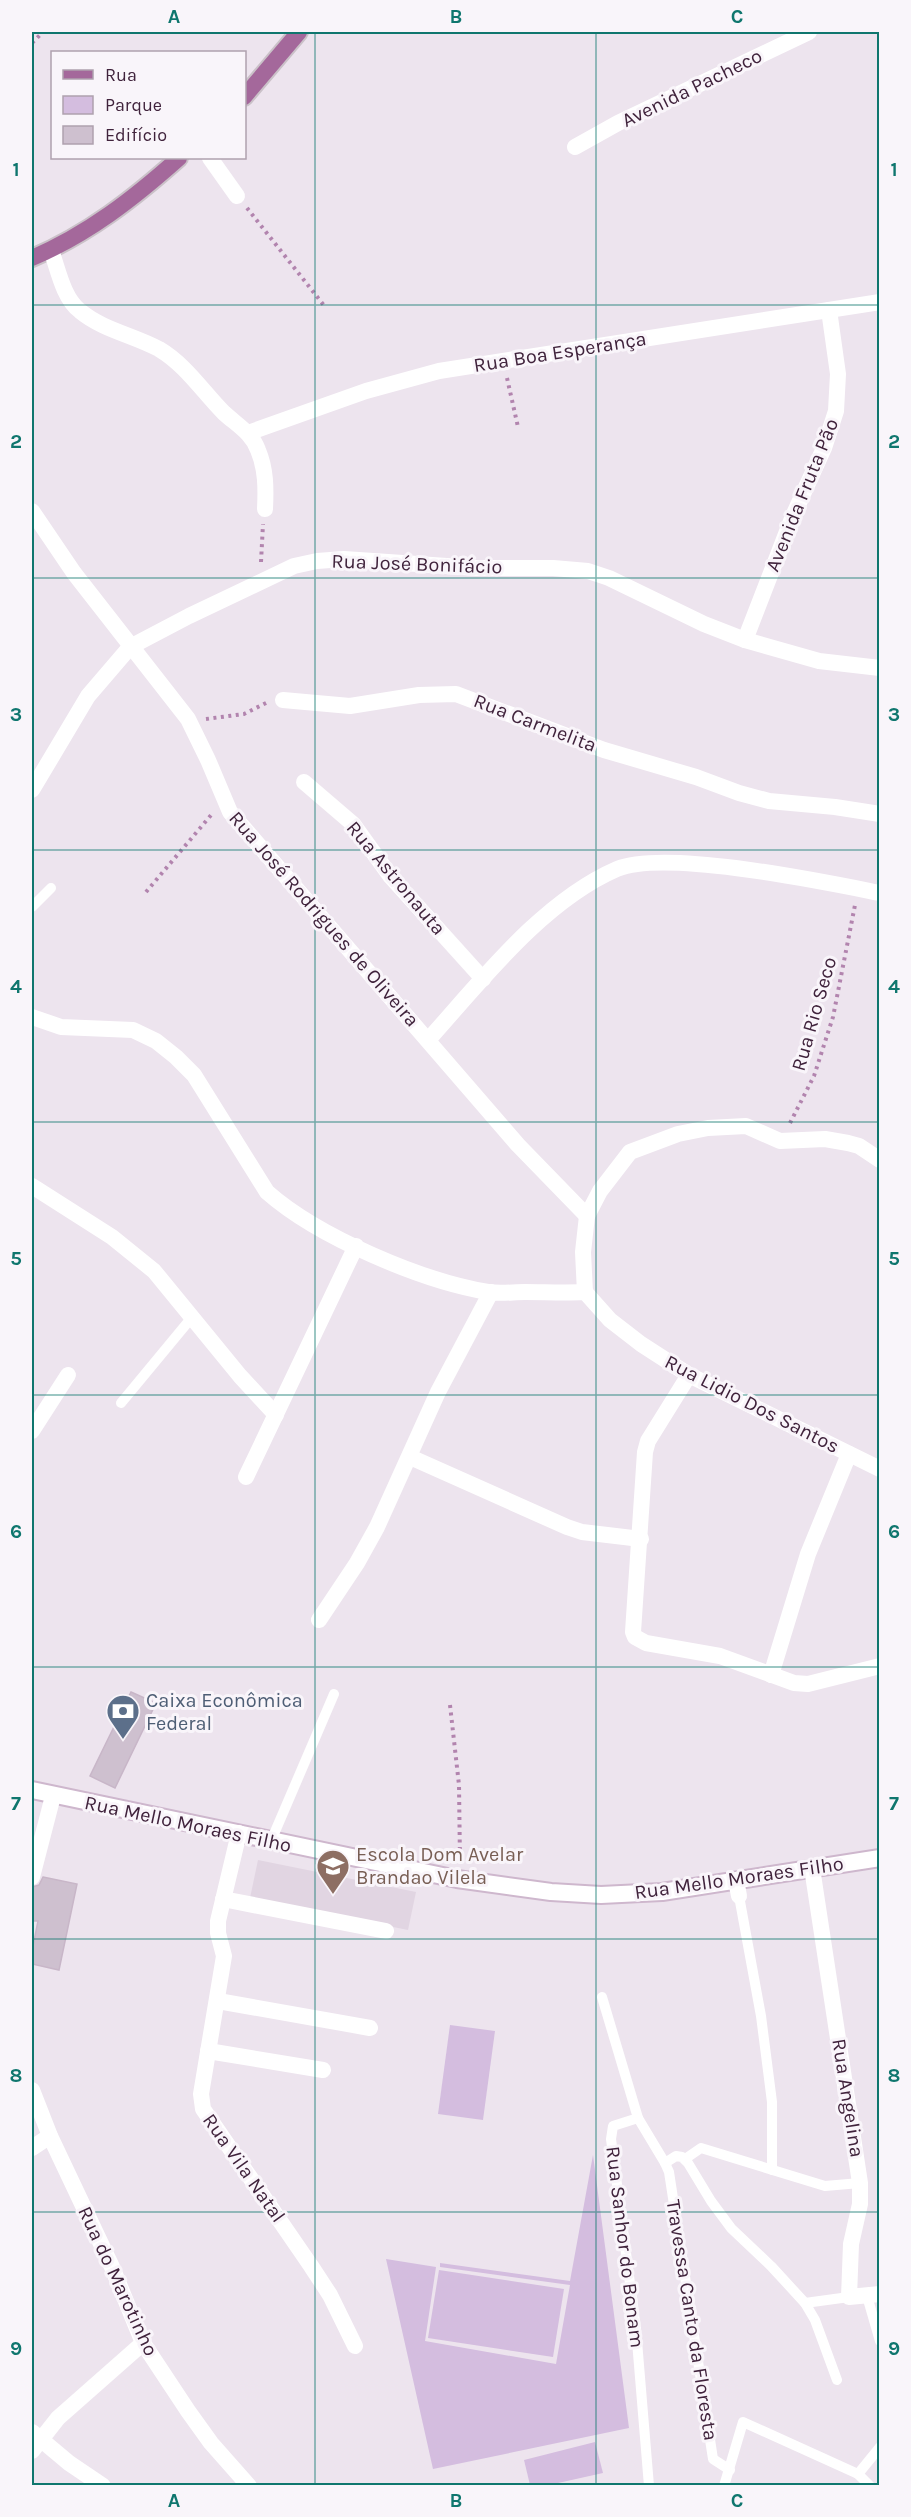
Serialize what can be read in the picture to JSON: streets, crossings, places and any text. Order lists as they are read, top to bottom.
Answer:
{
  "streets": {
    "street": [
      "Avenida Pacheco",
      "Rua Boa Esperança",
      "Avenida Fruta Pão",
      "Rua José Bonifácio",
      "Rua Carmelita",
      "Rua Astronauta",
      "Rua José Rodrigues de Oliveira",
      "Rua Lidio Dos Santos",
      "Rua Mello Moraes Filho",
      "Rua Angelina",
      "Rua Vila Natal",
      "Rua do Marotinho"
    ],
    "lane": ["Rua Sanhor do Bonam", "Travessa Canto da Floresta"],
    "path": ["Rua Rio Seco"]
  },
  "crossings": [
    ["Rua Boa Esperança", "Avenida Fruta Pão"],
    ["Avenida Fruta Pão", "Rua José Bonifácio"],
    ["Rua José Bonifácio", "Rua José Rodrigues de Oliveira"],
    ["Rua Mello Moraes Filho", "Rua Angelina"],
    ["Rua Mello Moraes Filho", "Rua Vila Natal"],
    ["Rua Sanhor do Bonam", "Travessa Canto da Floresta"]
  ],
  "places": {
    "bank": ["Caixa Econômica Federal"],
    "school or university": ["Escola Dom Avelar Brandao Vilela"]
  },
  "legend": ["Rua", "Parque", "Edifício"],
  "grid": {
    "columns": ["A", "B", "C"],
    "rows": [
      "1",
      "2",
      "3",
      "4",
      "5",
      "6",
      "7",
      "8",
      "9"
    ]
  }
}
